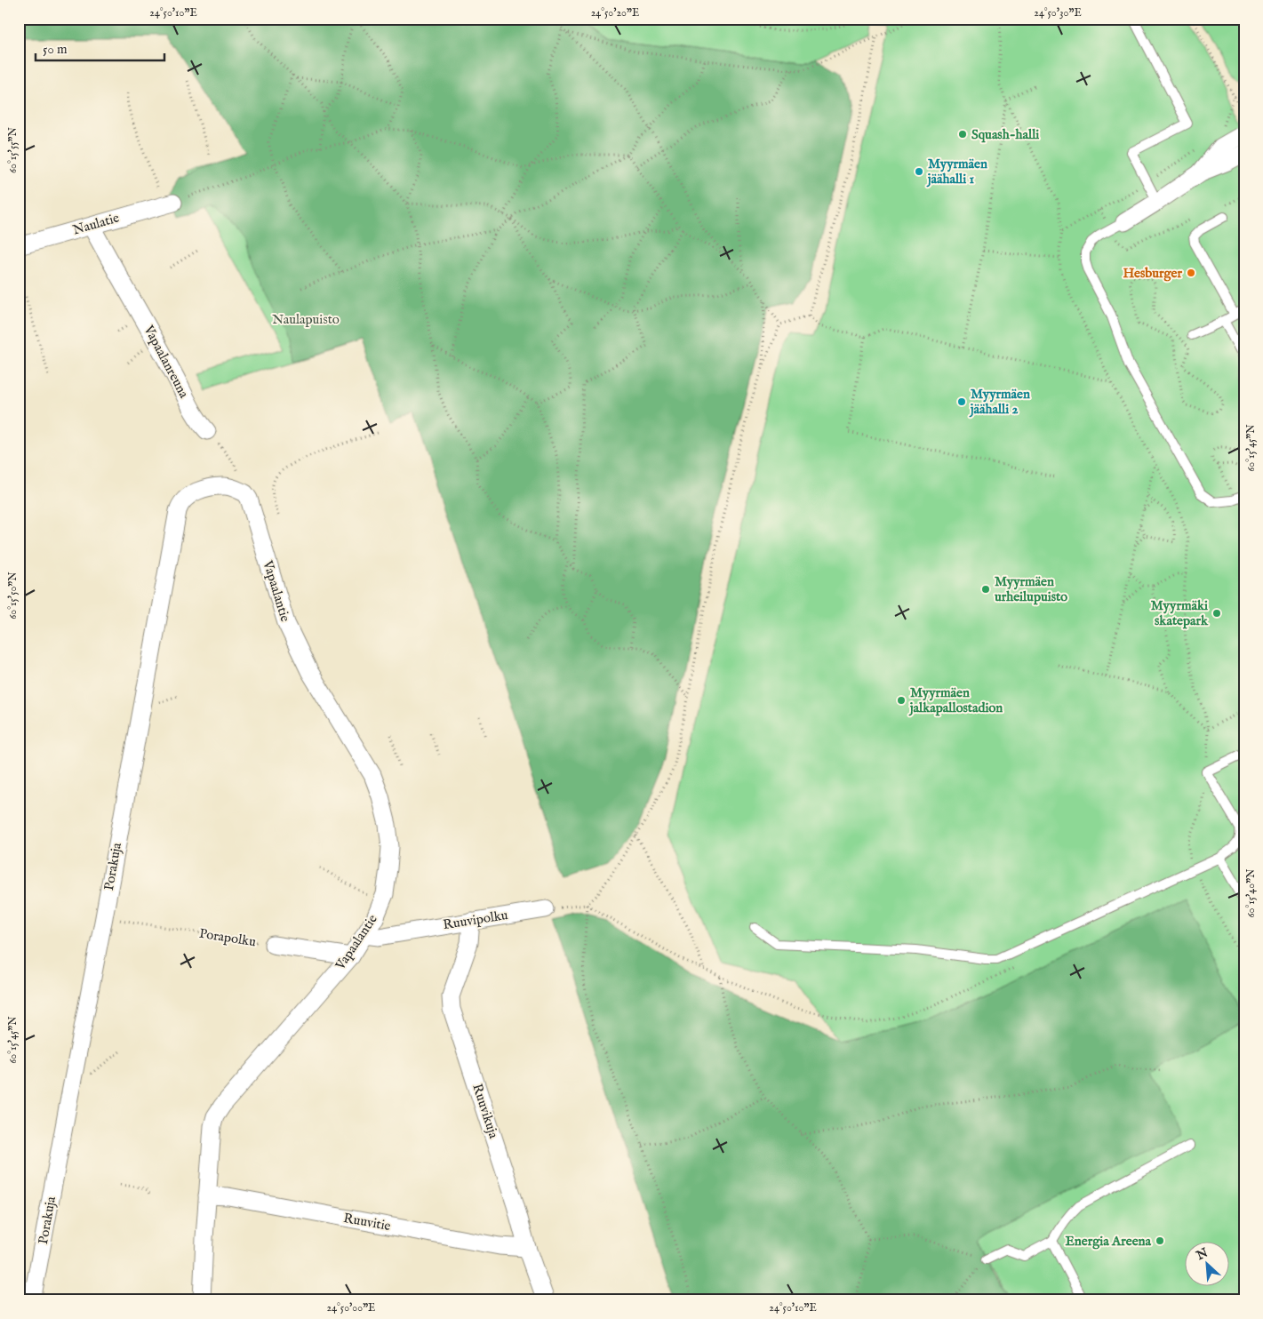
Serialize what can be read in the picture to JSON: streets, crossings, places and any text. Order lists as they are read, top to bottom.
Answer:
{
  "streets": {
    "street": [
      "Naulatie",
      "Vapaalanreuna",
      "Vapaalantie",
      "Porakuja",
      "Ruuvipolku",
      "Porapolku",
      "Ruuvikuja",
      "Ruuvitie"
    ]
  },
  "crossings": [
    ["Naulatie", "Vapaalanreuna"],
    ["Vapaalantie", "Porakuja"],
    ["Vapaalantie", "Ruuvipolku"],
    ["Vapaalantie", "Porapolku"],
    ["Vapaalantie", "Ruuvitie"],
    ["Porakuja", "Porapolku"],
    ["Ruuvipolku", "Ruuvikuja"],
    ["Ruuvikuja", "Ruuvitie"]
  ],
  "parks": ["Naulapuisto"],
  "places": [
    "Squash-halli",
    "Myyrmäen jäähalli 1",
    "Hesburger",
    "Myyrmäen jäähalli 2",
    "Myyrmäen urheilupuisto",
    "Myyrmäki skatepark",
    "Myyrmäen jalkapallostadion",
    "Energia Areena"
  ],
  "scale_bar": "50 m",
  "north": "top left",
  "coordinates": [
    "24°50'10\"E",
    "24°50'20\"E",
    "24°50'30\"E",
    "60°15'55\"N",
    "60°15'45\"N",
    "60°15'50\"N",
    "60°15'40\"N",
    "24°50'00\"E"
  ]
}
